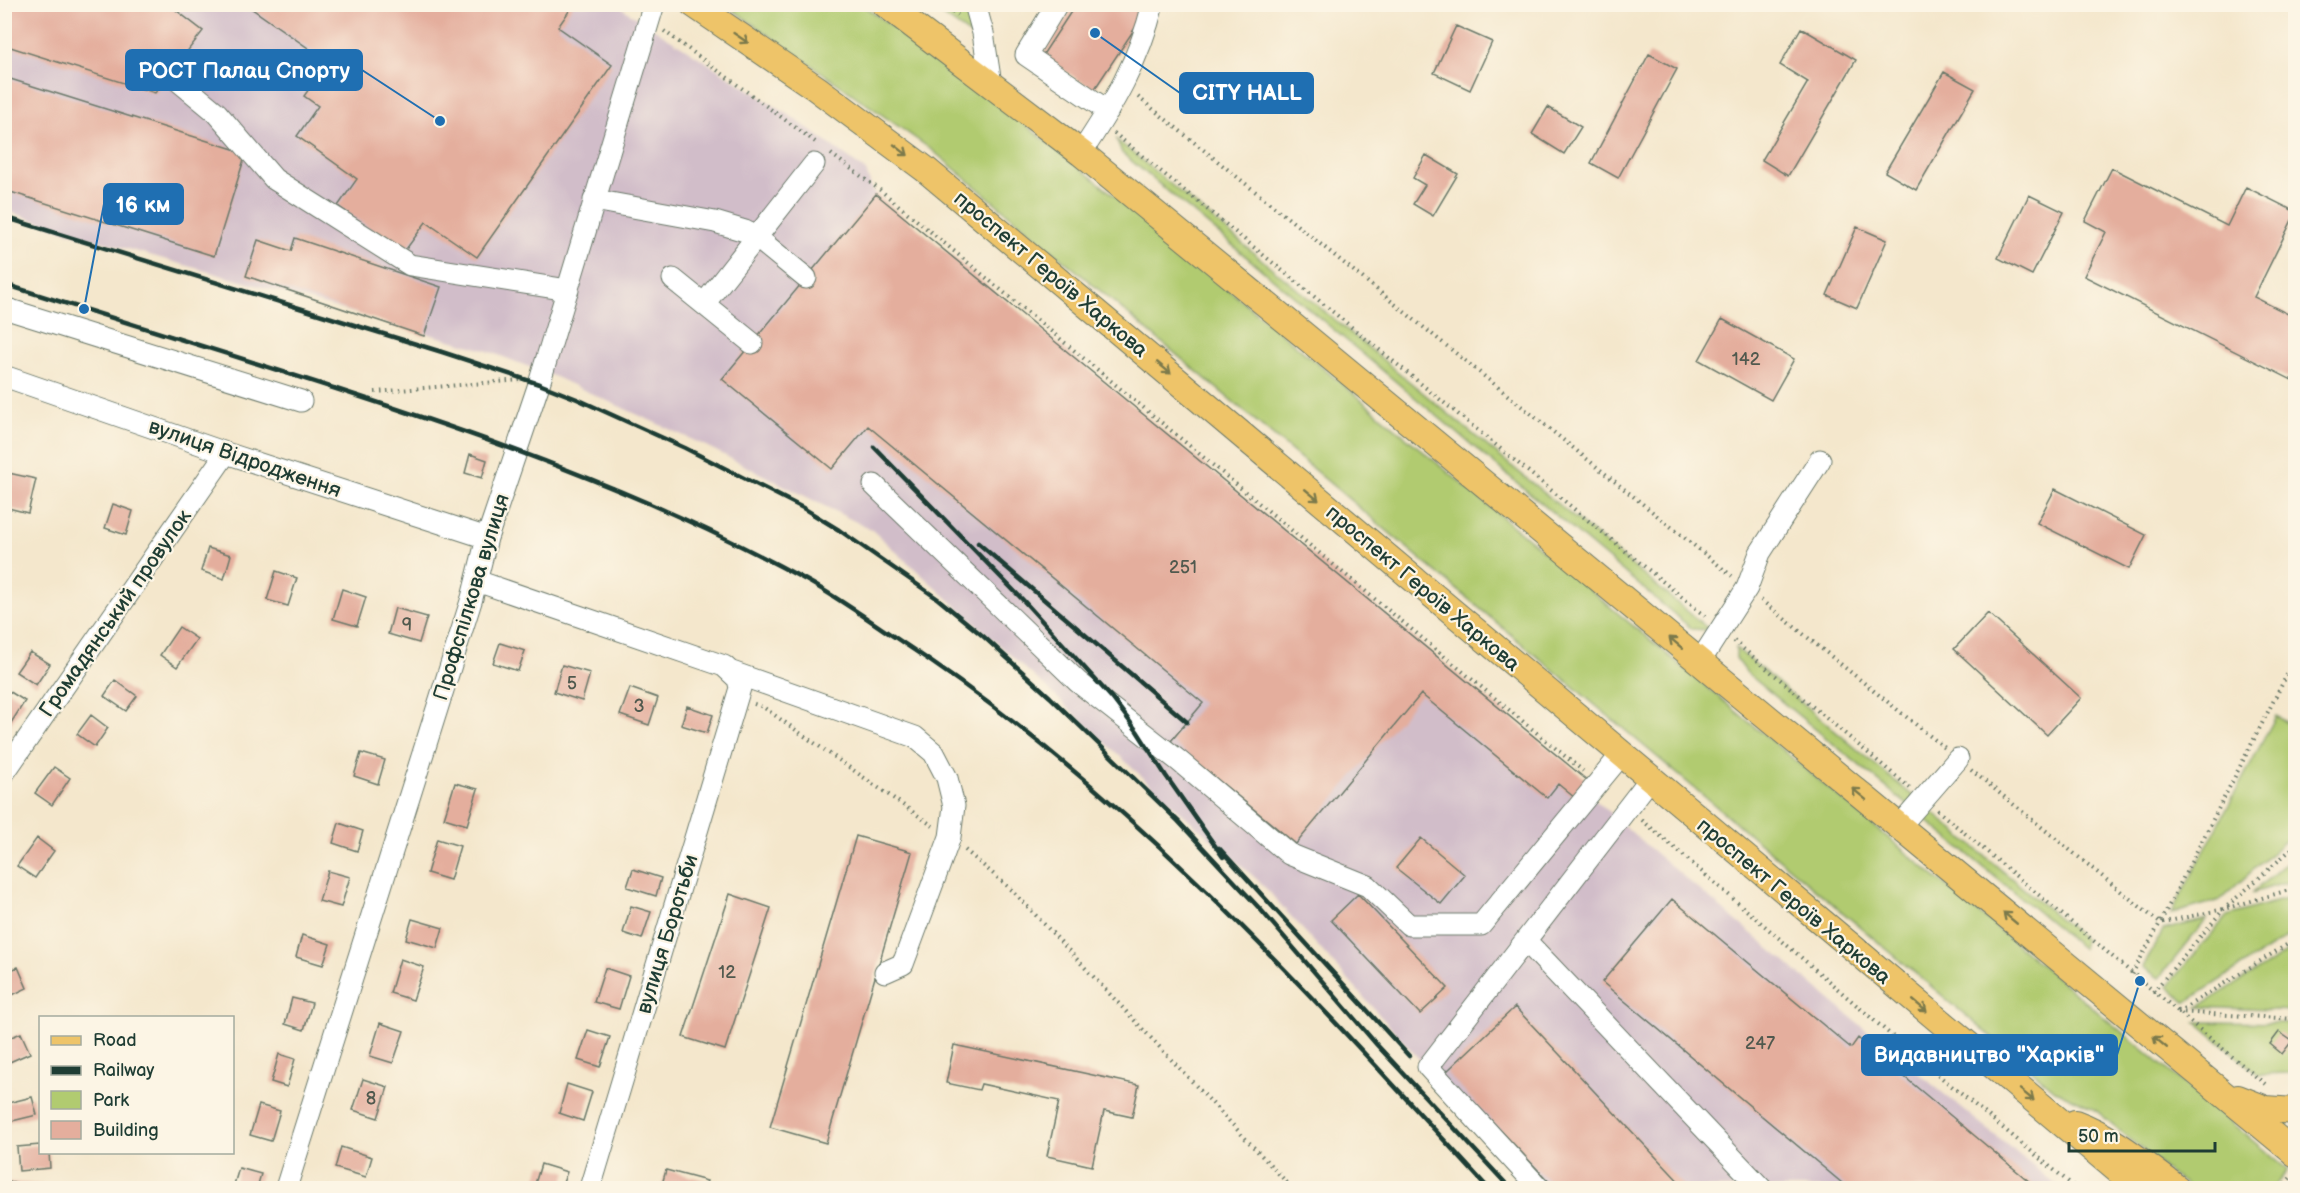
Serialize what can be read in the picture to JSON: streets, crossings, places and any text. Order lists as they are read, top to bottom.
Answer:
{
  "streets": {
    "main road": ["проспект Героїв Харкова"],
    "street": [
      "вулиця Відродження",
      "Профспілкова вулиця",
      "Громадянський провулок",
      "вулиця Боротьби"
    ]
  },
  "crossings": [
    ["вулиця Відродження", "Профспілкова вулиця"],
    ["вулиця Відродження", "Громадянський провулок"]
  ],
  "places": [
    "CITY HALL",
    "РОСТ Палац Спорту",
    "16 км",
    "Видавництво \"Харків\""
  ],
  "house_numbers": [
    "142",
    "251",
    "9",
    "5",
    "3",
    "12",
    "247",
    "8"
  ],
  "legend": [
    "Road",
    "Railway",
    "Park",
    "Building"
  ],
  "scale_bar": "50 m"
}
